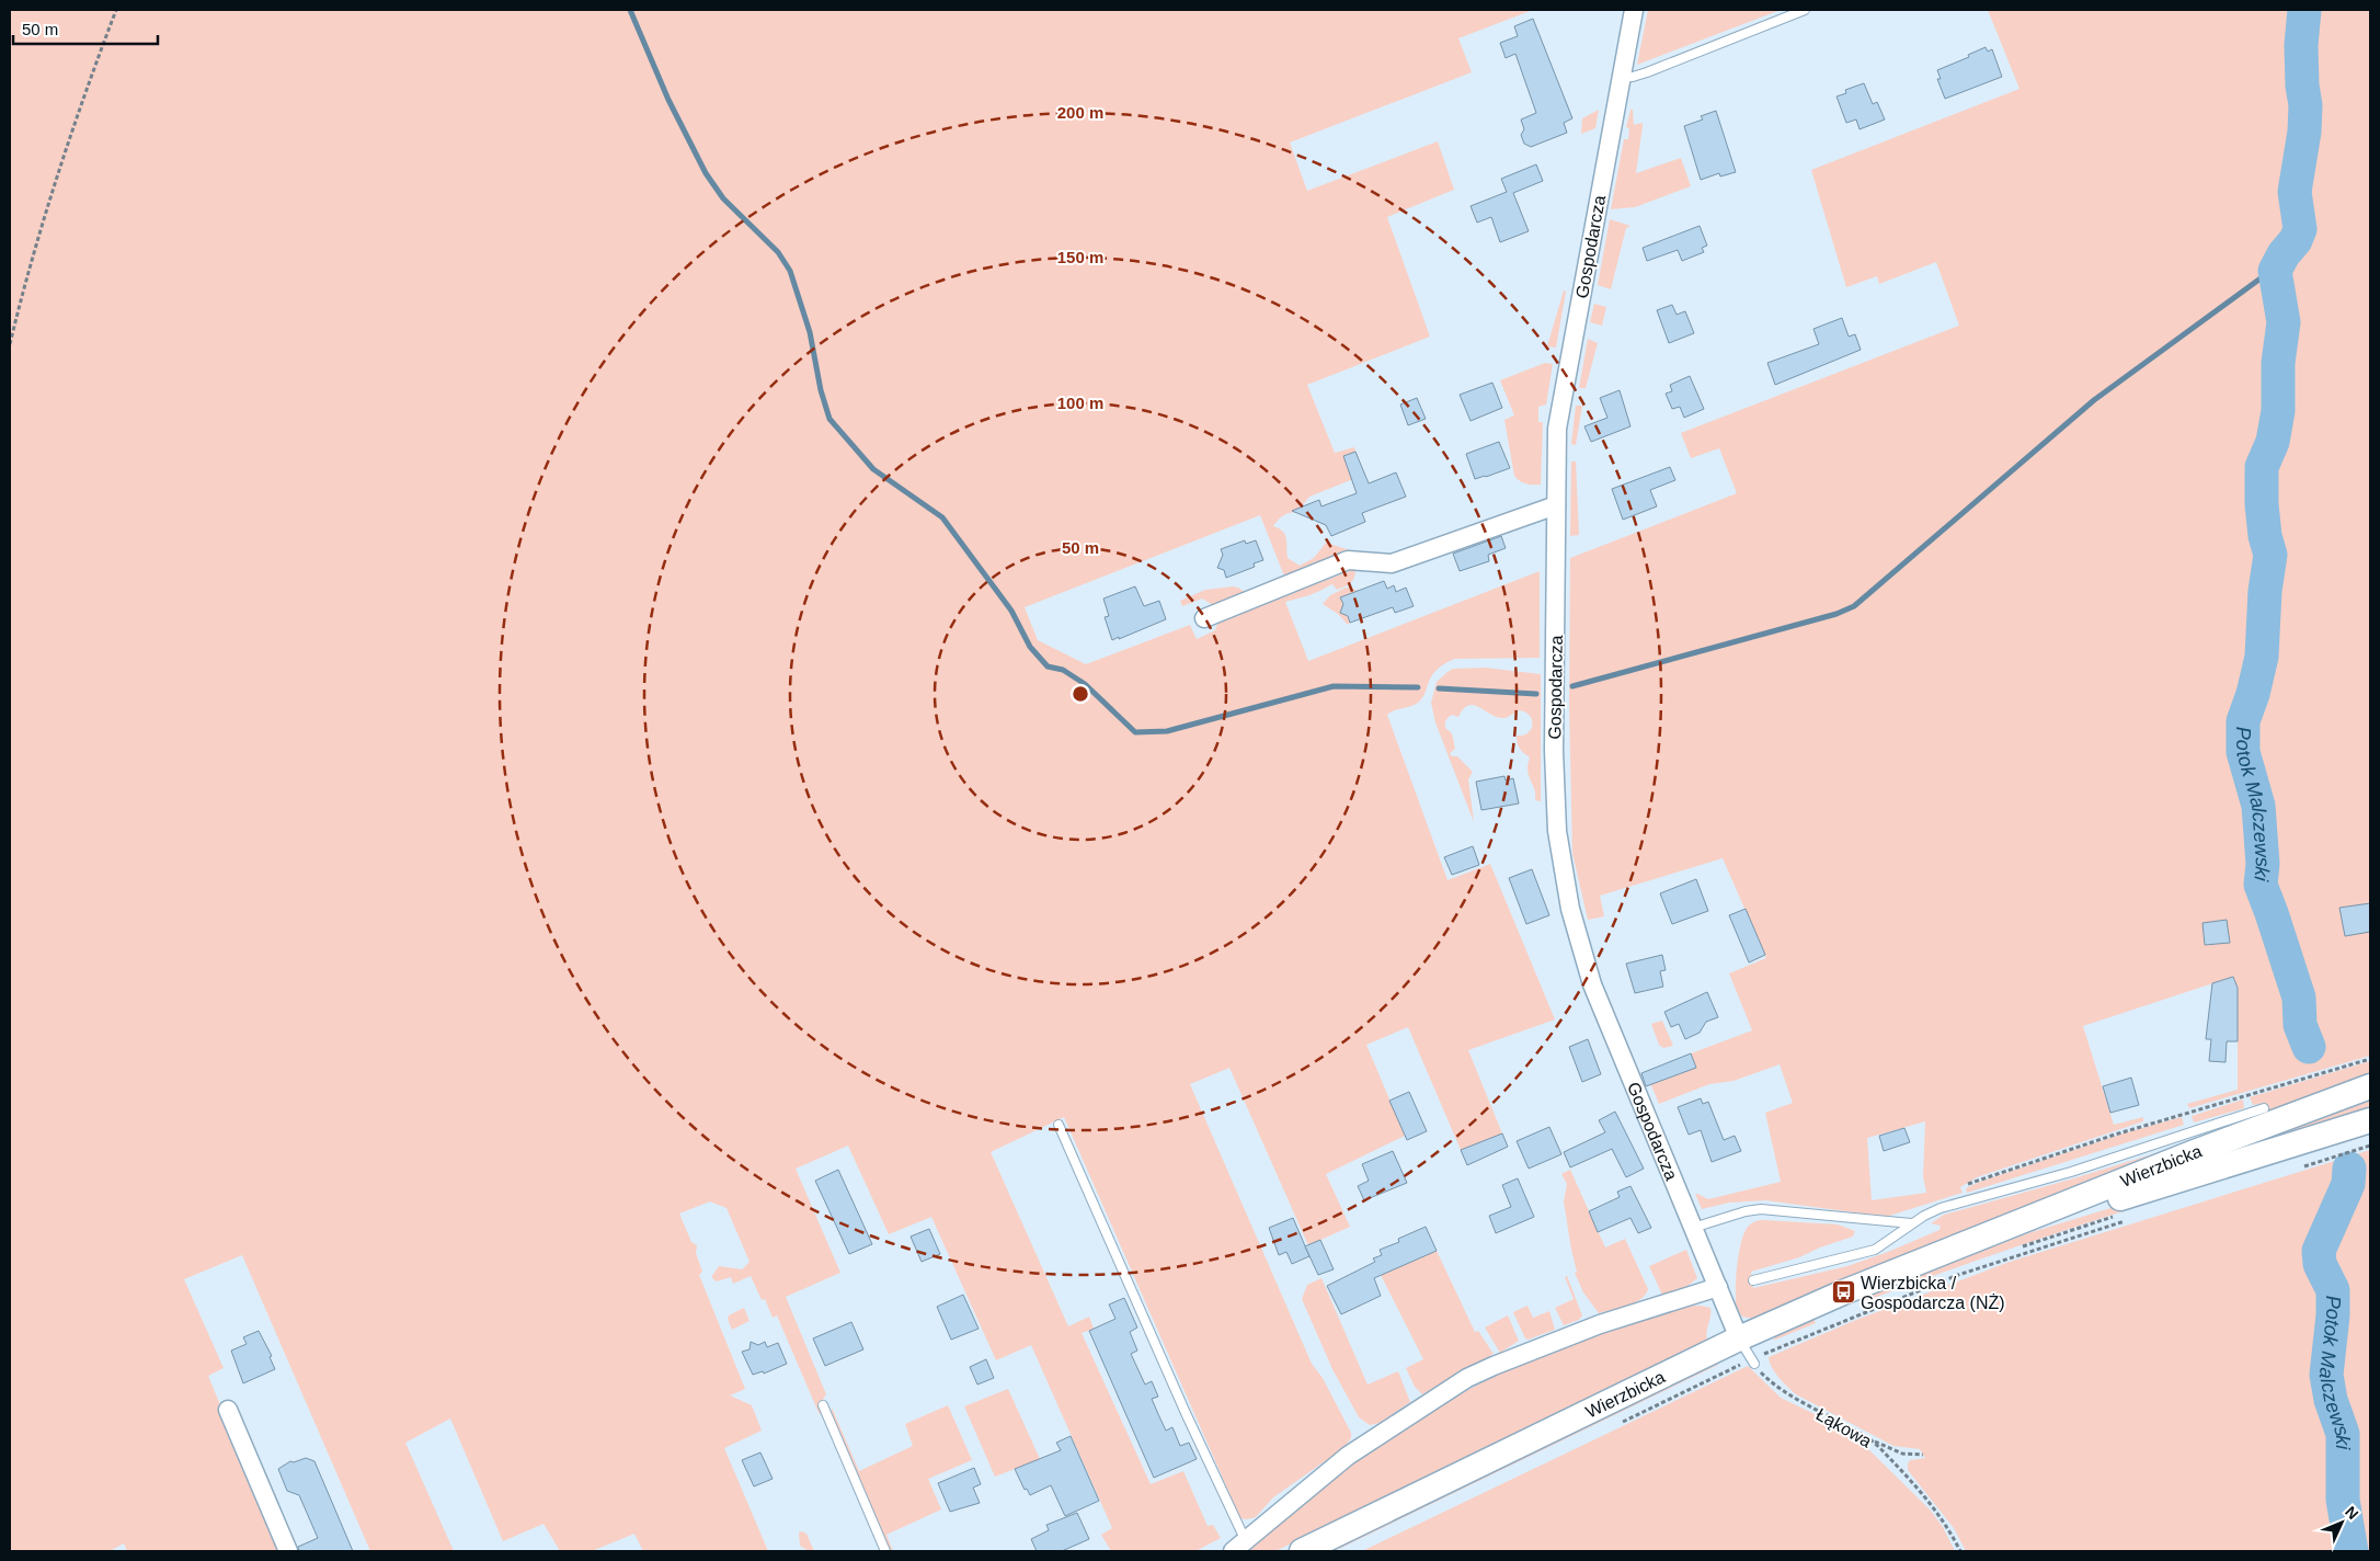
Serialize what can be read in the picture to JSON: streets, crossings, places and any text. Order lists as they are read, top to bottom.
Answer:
{
  "streets": {
    "street": ["Gospodarcza", "Wierzbicka"],
    "path": ["Łąkowa"]
  },
  "crossings": [
    ["Gospodarcza", "Wierzbicka"],
    ["Gospodarcza", "Łąkowa"],
    ["Wierzbicka", "Łąkowa"]
  ],
  "water": ["Potok Malczewski"],
  "places": {
    "bus stop": ["Wierzbicka / Gospodarcza (NŻ)"]
  },
  "scale_bar": "50 m",
  "north": "top right",
  "rings": [
    "200 m",
    "150 m",
    "100 m",
    "50 m"
  ]
}
